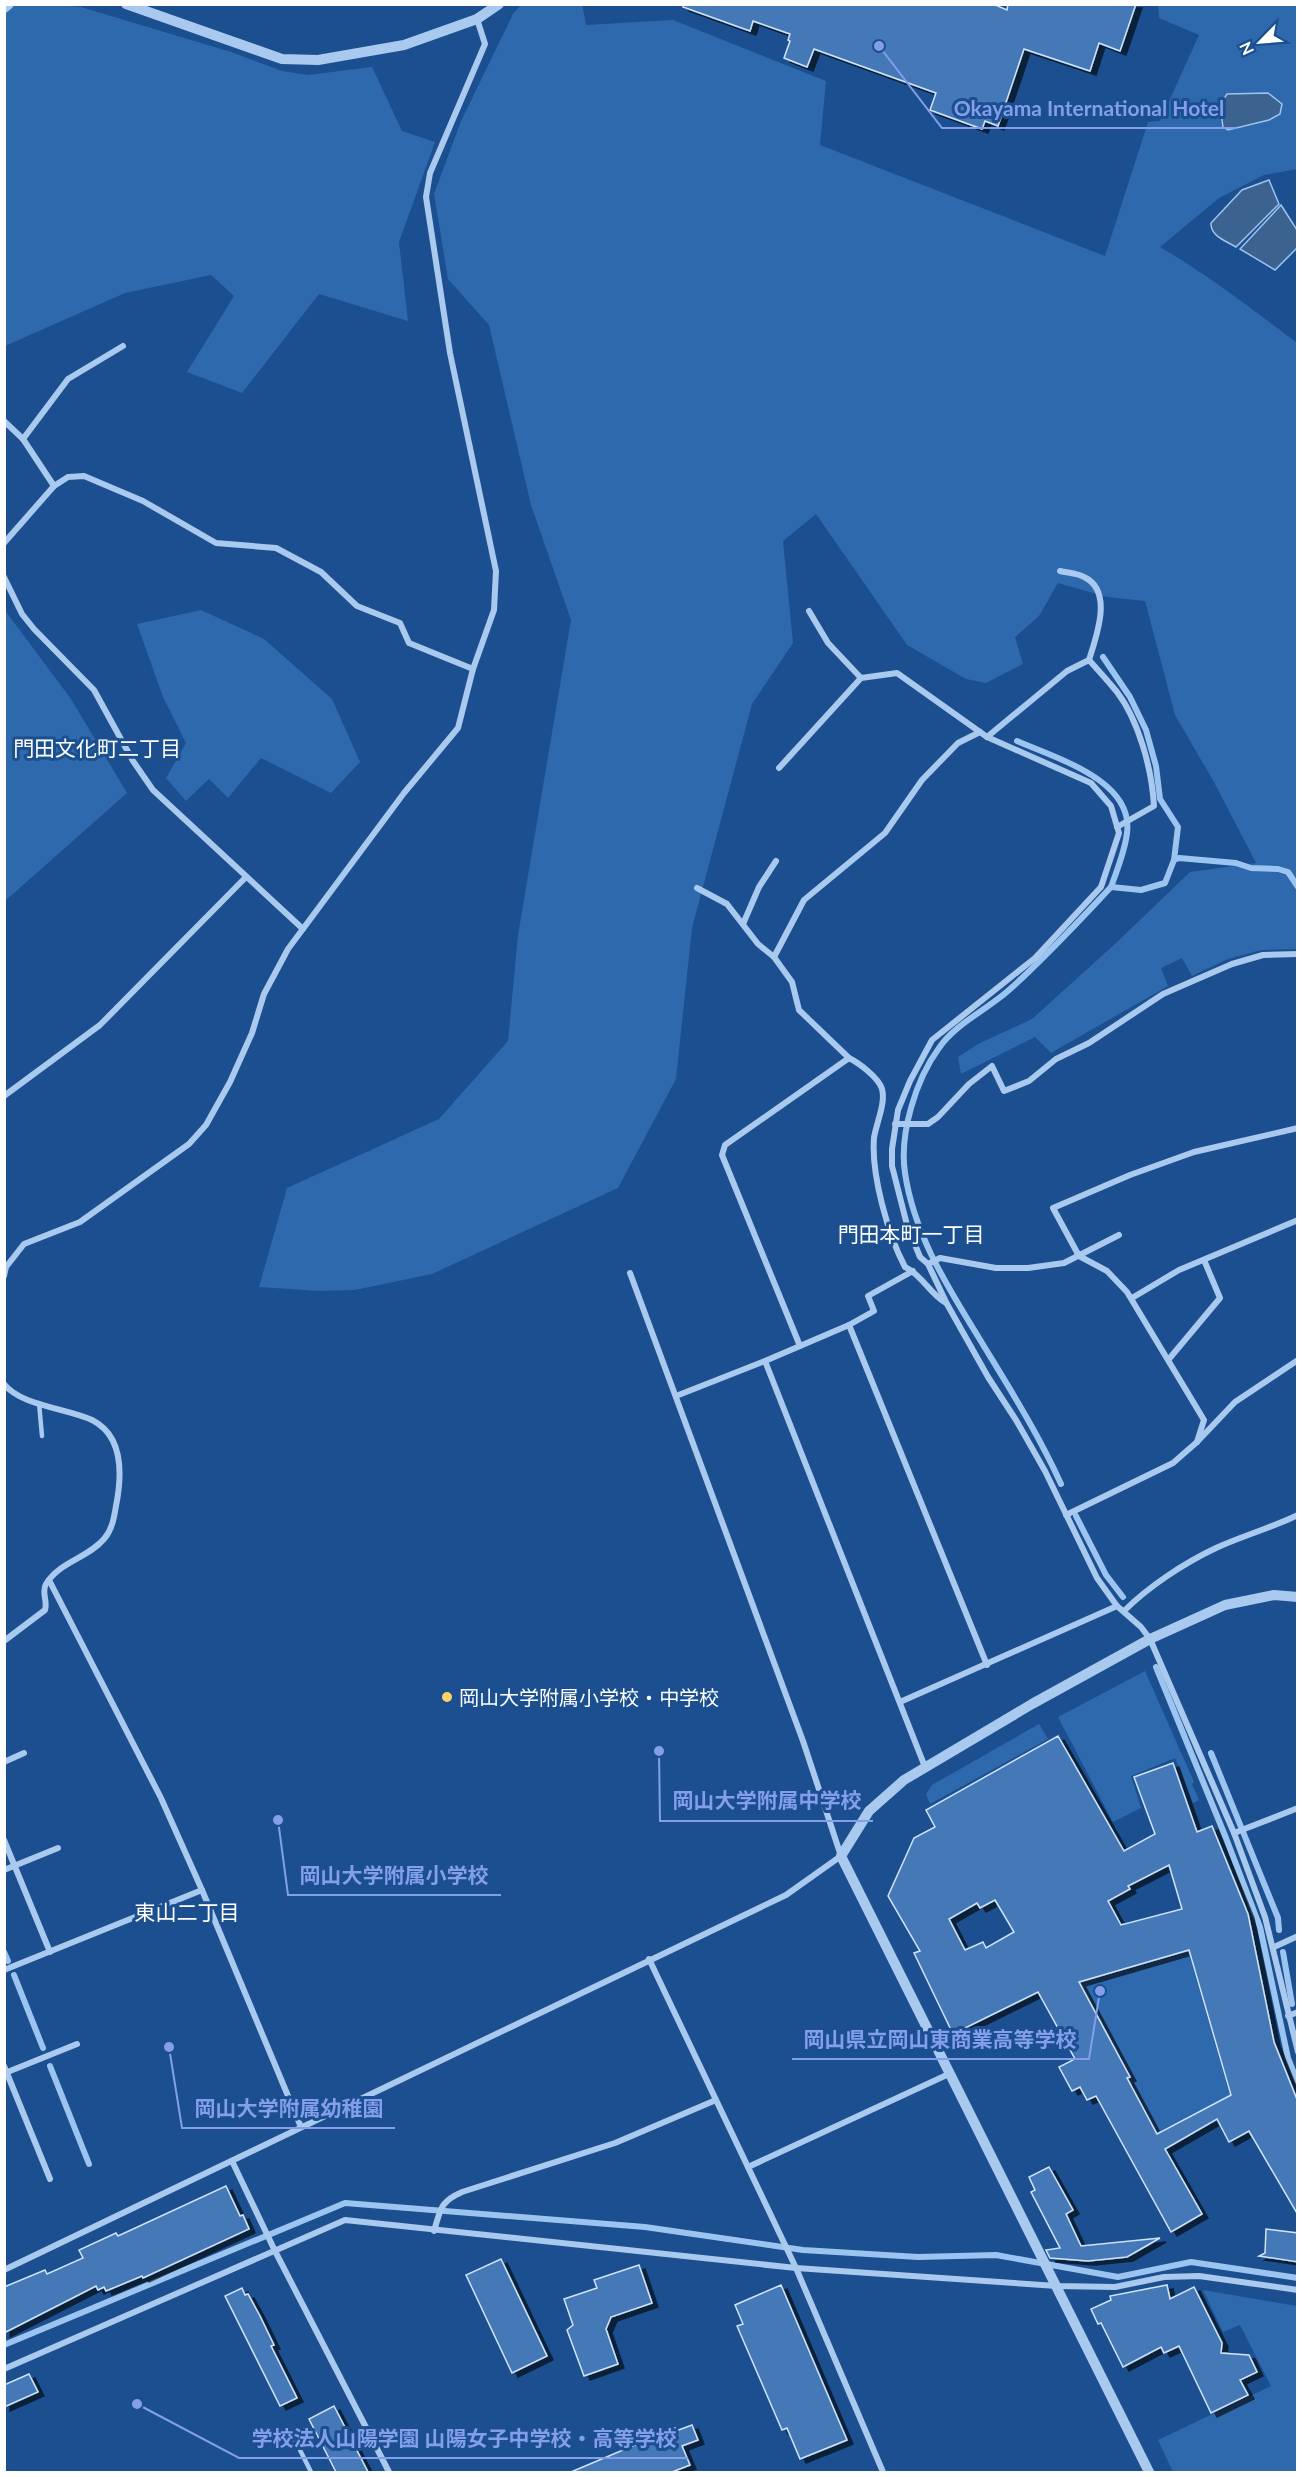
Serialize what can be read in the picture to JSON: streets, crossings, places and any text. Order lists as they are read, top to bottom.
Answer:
{
  "districts": ["門田文化町二丁目", "門田本町一丁目", "東山二丁目"],
  "places": [
    "Okayama International Hotel",
    "岡山大学附属小学校・中学校",
    "岡山大学附属中学校",
    "岡山大学附属小学校",
    "岡山県立岡山東商業高等学校",
    "岡山大学附属幼稚園",
    "学校法人山陽学園 山陽女子中学校・高等学校"
  ],
  "north": "bottom left"
}
